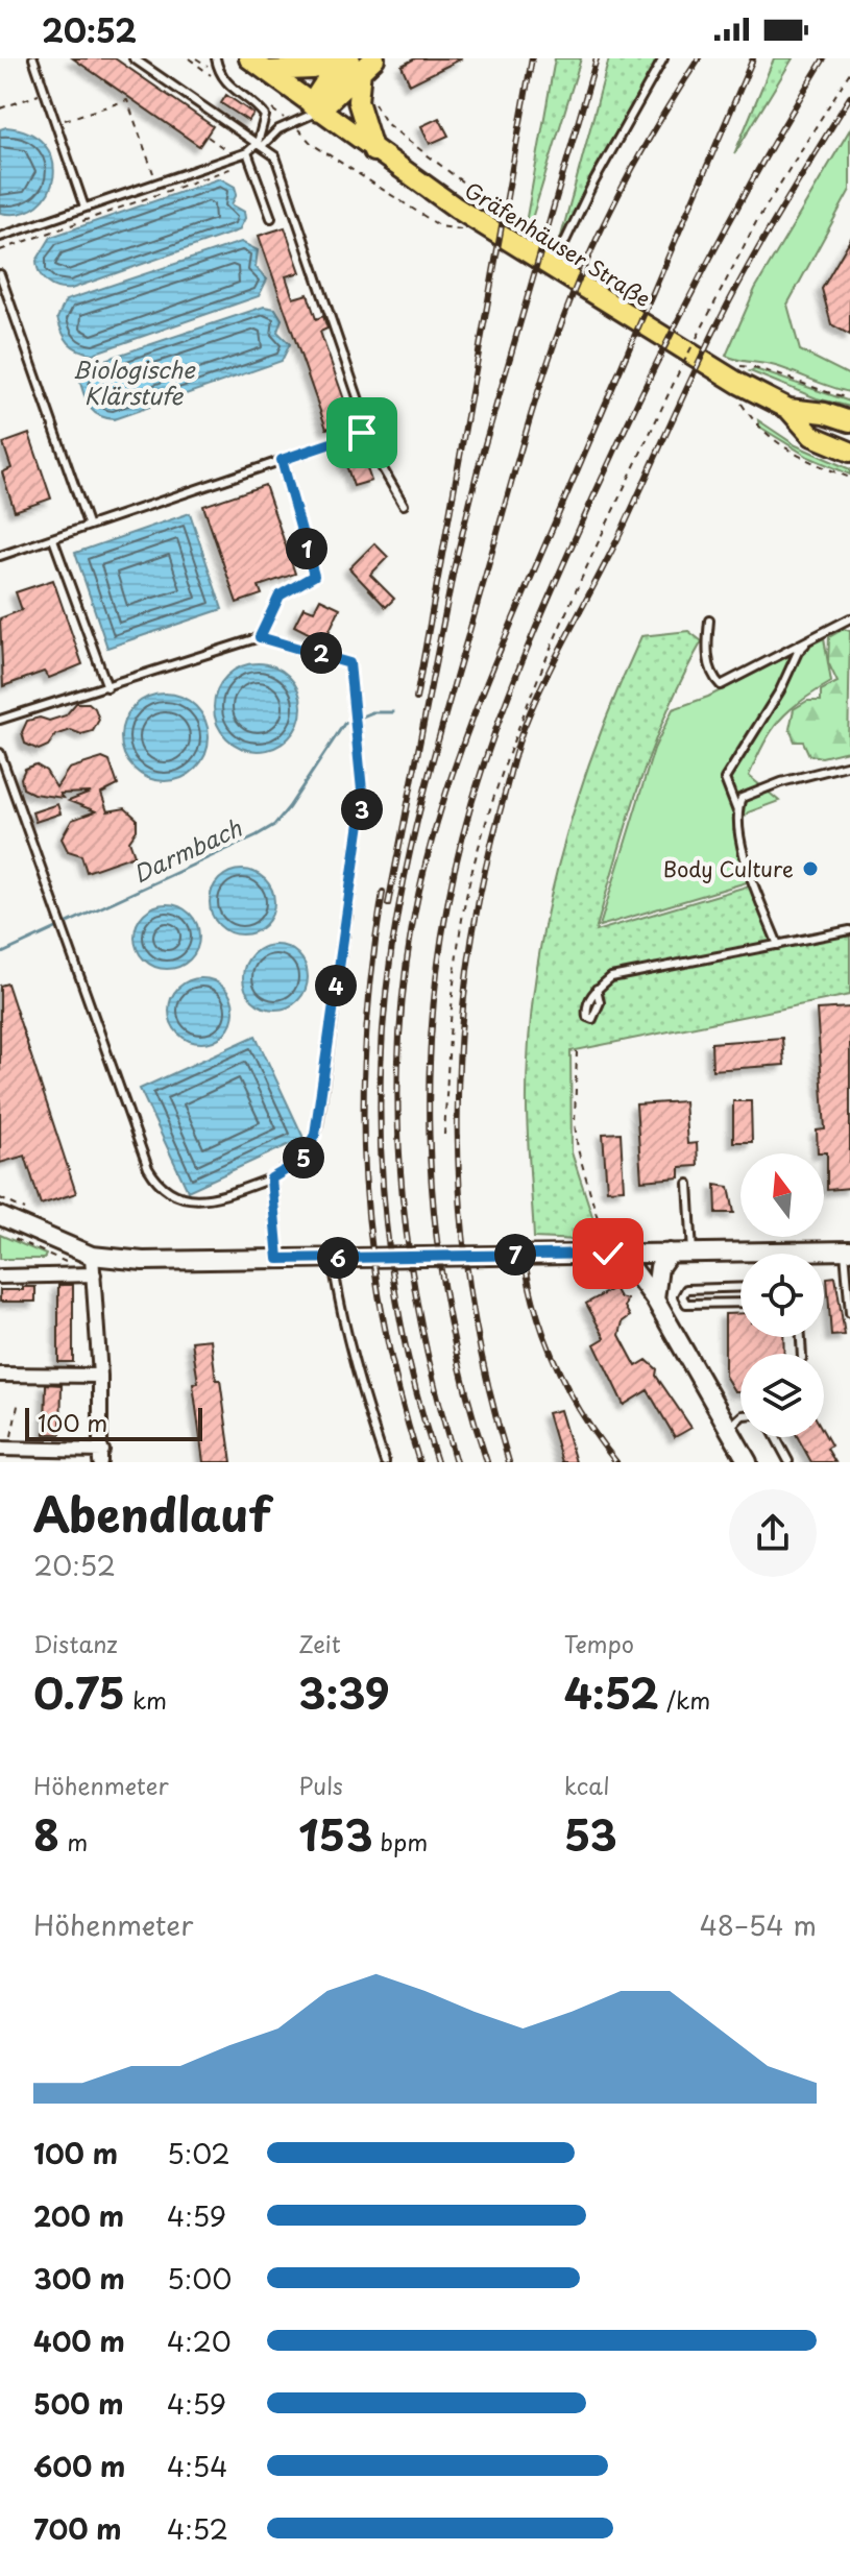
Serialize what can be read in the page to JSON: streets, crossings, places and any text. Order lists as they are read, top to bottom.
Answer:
{
  "streets": {
    "main road": ["Gräfenhäuser Straße"]
  },
  "water": ["Biologische Klärstufe", "Darmbach"],
  "places": ["Body Culture"],
  "scale_bar": "100 m",
  "north": "top",
  "page": {
    "status": "20:52",
    "pins": [
      "1",
      "2",
      "3",
      "4",
      "5",
      "7",
      "6"
    ],
    "scale": "100 m",
    "heading": ["Abendlauf", "20:52"],
    "stats": [
      ["Distanz", "0.75 km"],
      ["Zeit", "3:39"],
      ["Tempo", "4:52 /km"],
      ["Höhenmeter", "8 m"],
      ["Puls", "153 bpm"],
      ["kcal", "53"]
    ],
    "chart": ["Höhenmeter", "48–54 m"],
    "list": [
      {
        "name": "100 m",
        "note": "5:02"
      },
      {
        "name": "200 m",
        "note": "4:59"
      },
      {
        "name": "300 m",
        "note": "5:00"
      },
      {
        "name": "400 m",
        "note": "4:20"
      },
      {
        "name": "500 m",
        "note": "4:59"
      },
      {
        "name": "600 m",
        "note": "4:54"
      },
      {
        "name": "700 m",
        "note": "4:52"
      }
    ]
  }
}
